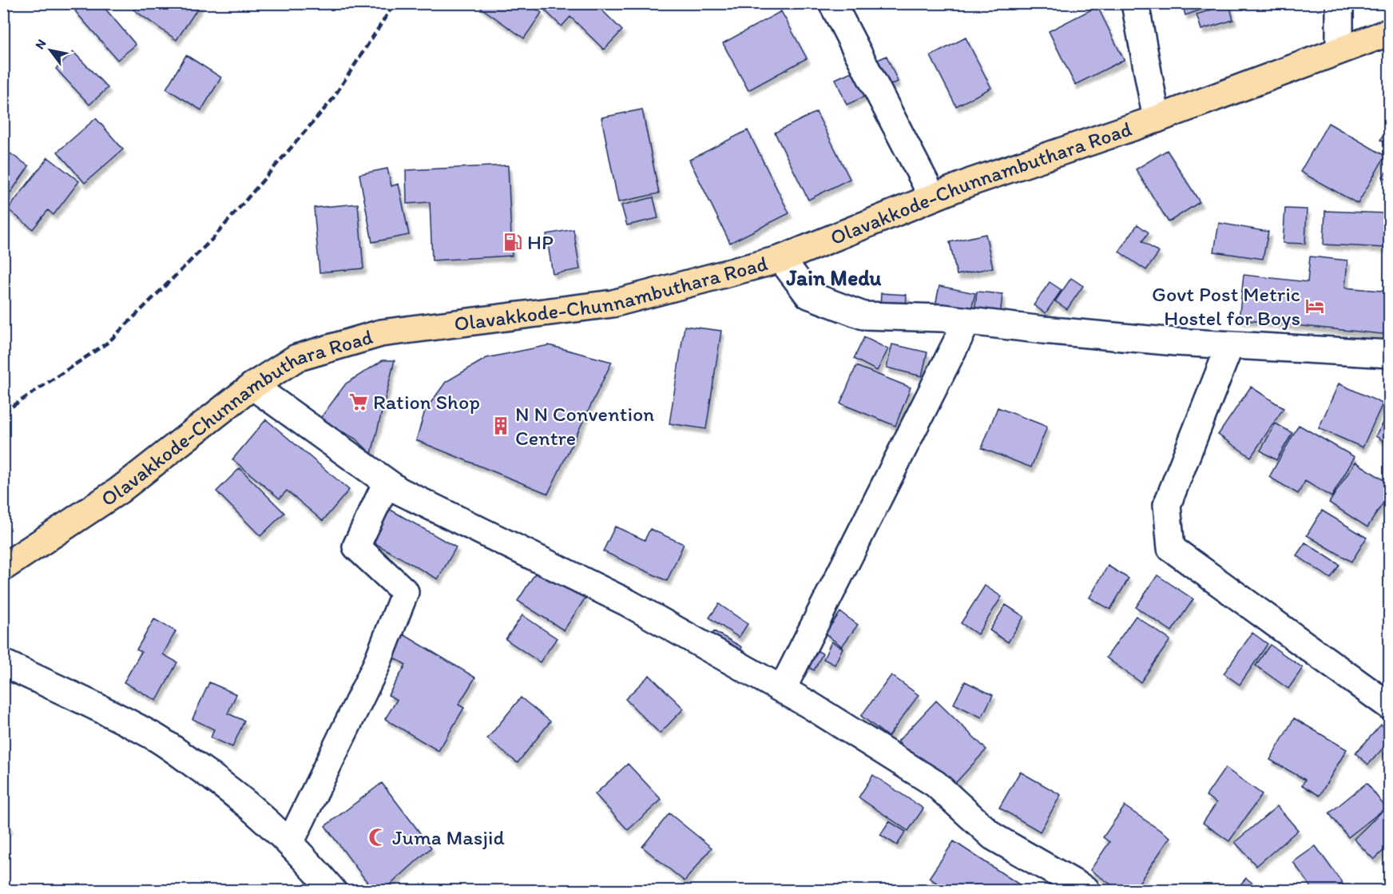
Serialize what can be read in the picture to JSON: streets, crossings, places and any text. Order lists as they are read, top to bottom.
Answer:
{
  "streets": {
    "main road": ["Olavakkode-Chunnambuthara Road"]
  },
  "districts": ["Jain Medu"],
  "places": {
    "fuel station": ["HP"],
    "hotel": ["Govt Post Metric Hostel for Boys"],
    "supermarket": ["Ration Shop"],
    "building": ["N N Convention Centre"],
    "mosque": ["Juma Masjid"]
  },
  "north": "top left"
}
